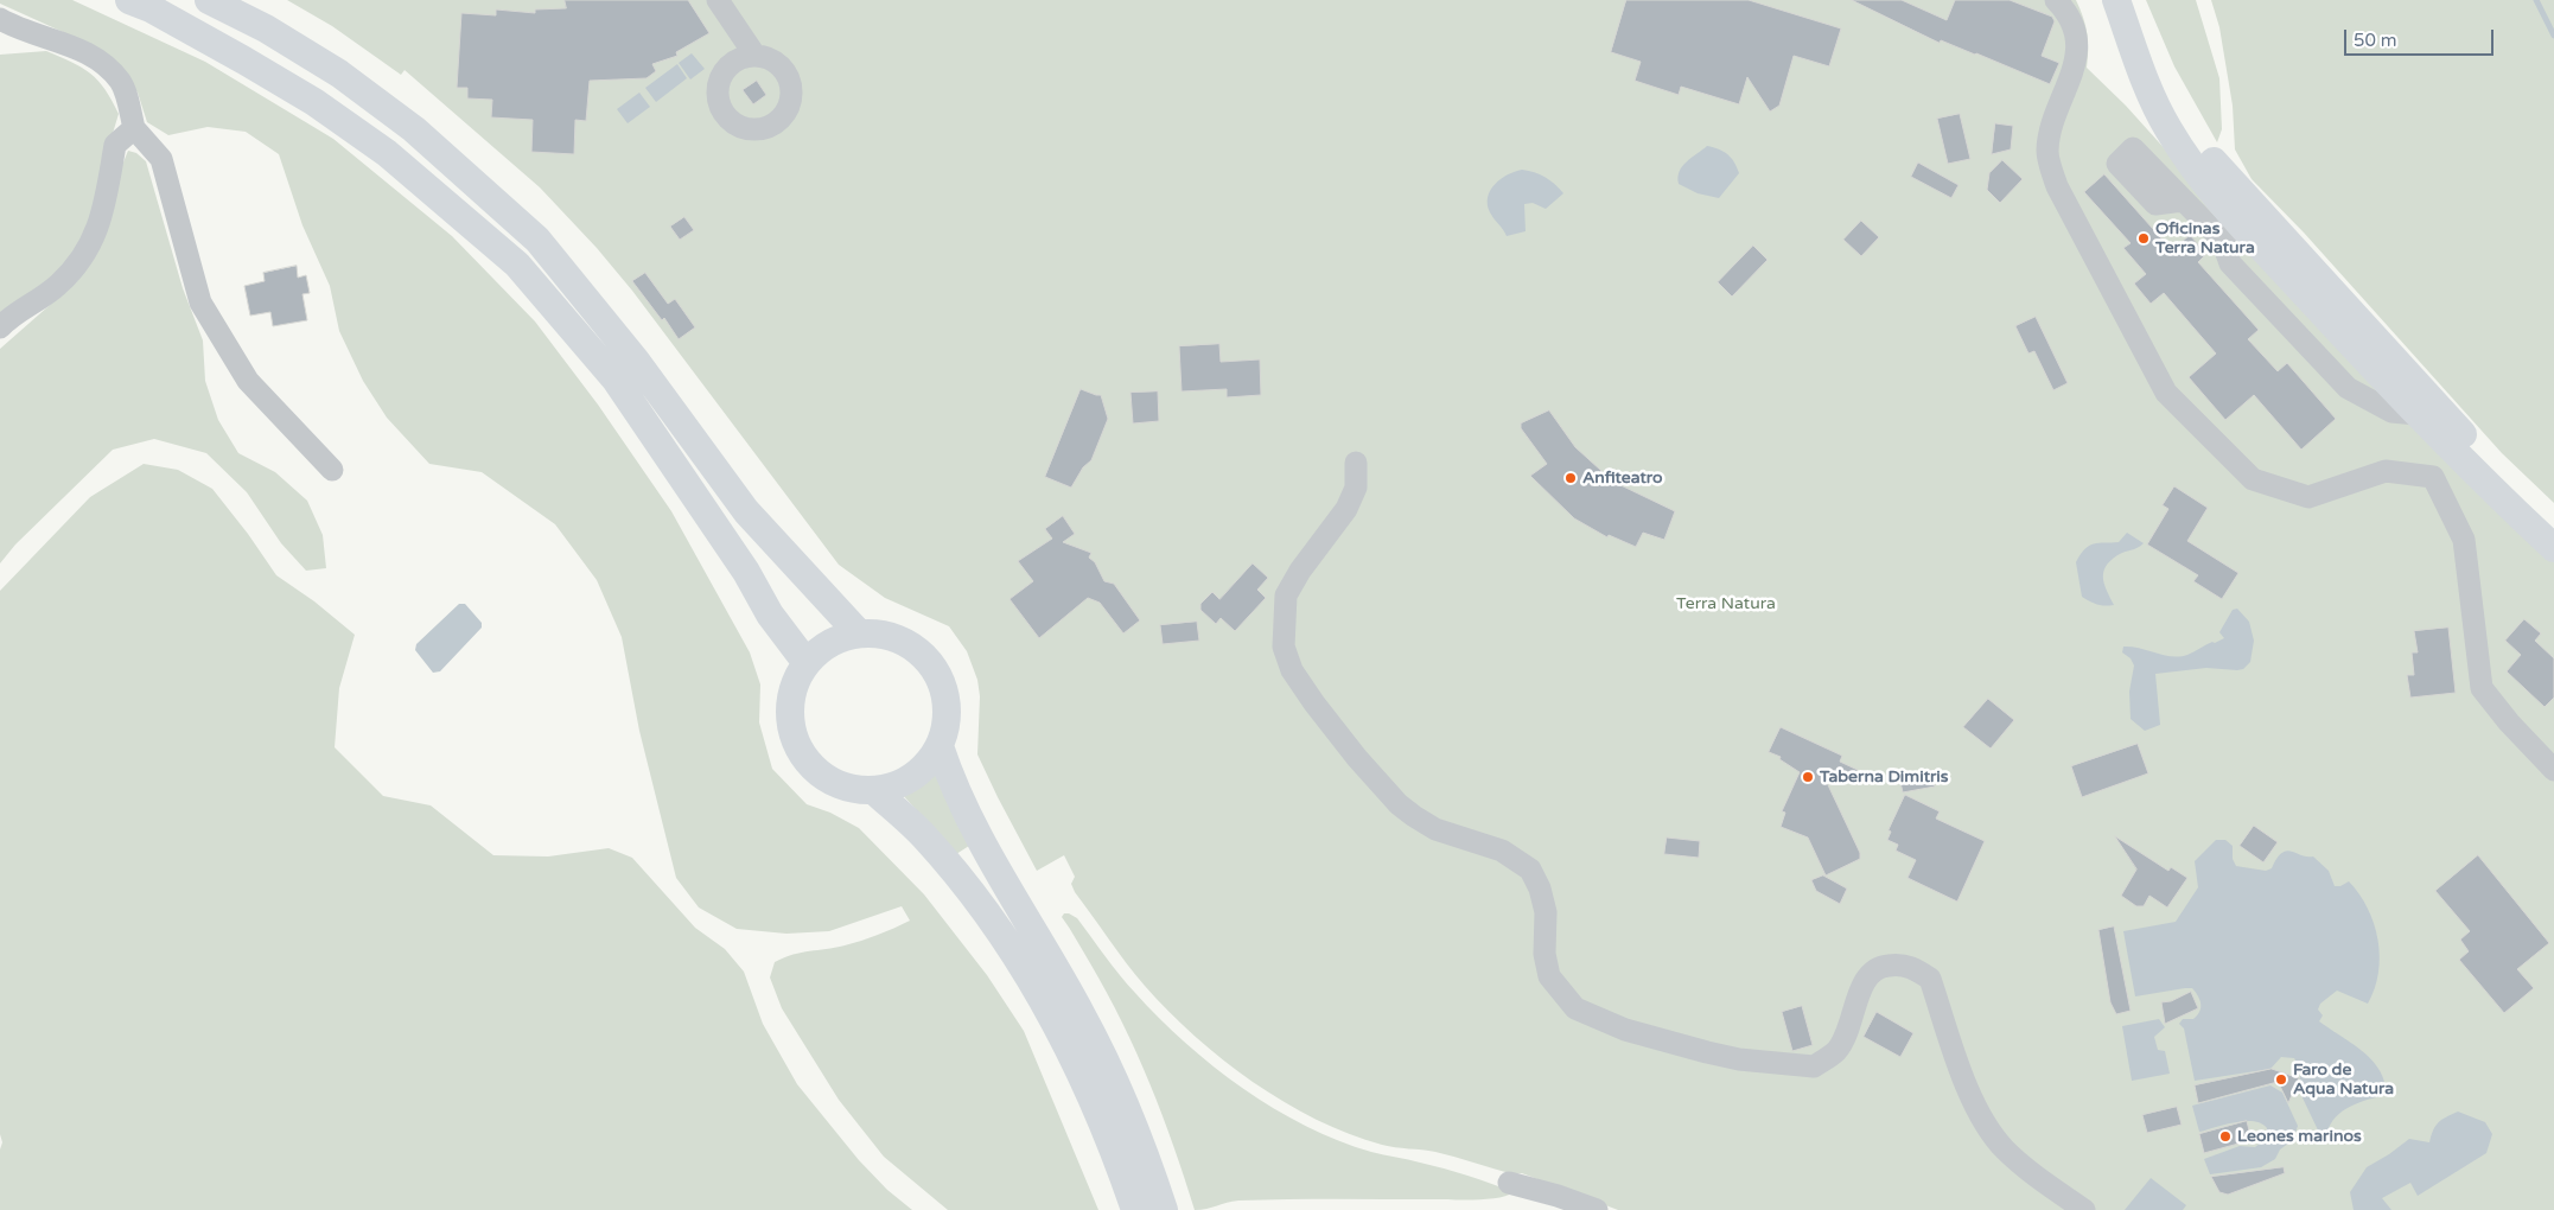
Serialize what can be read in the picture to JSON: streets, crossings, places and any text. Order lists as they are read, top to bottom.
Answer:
{
  "parks": ["Terra Natura"],
  "places": [
    "Oficinas Terra Natura",
    "Anfiteatro",
    "Taberna Dimitris",
    "Faro de Aqua Natura",
    "Leones marinos"
  ],
  "scale_bar": "50 m"
}
